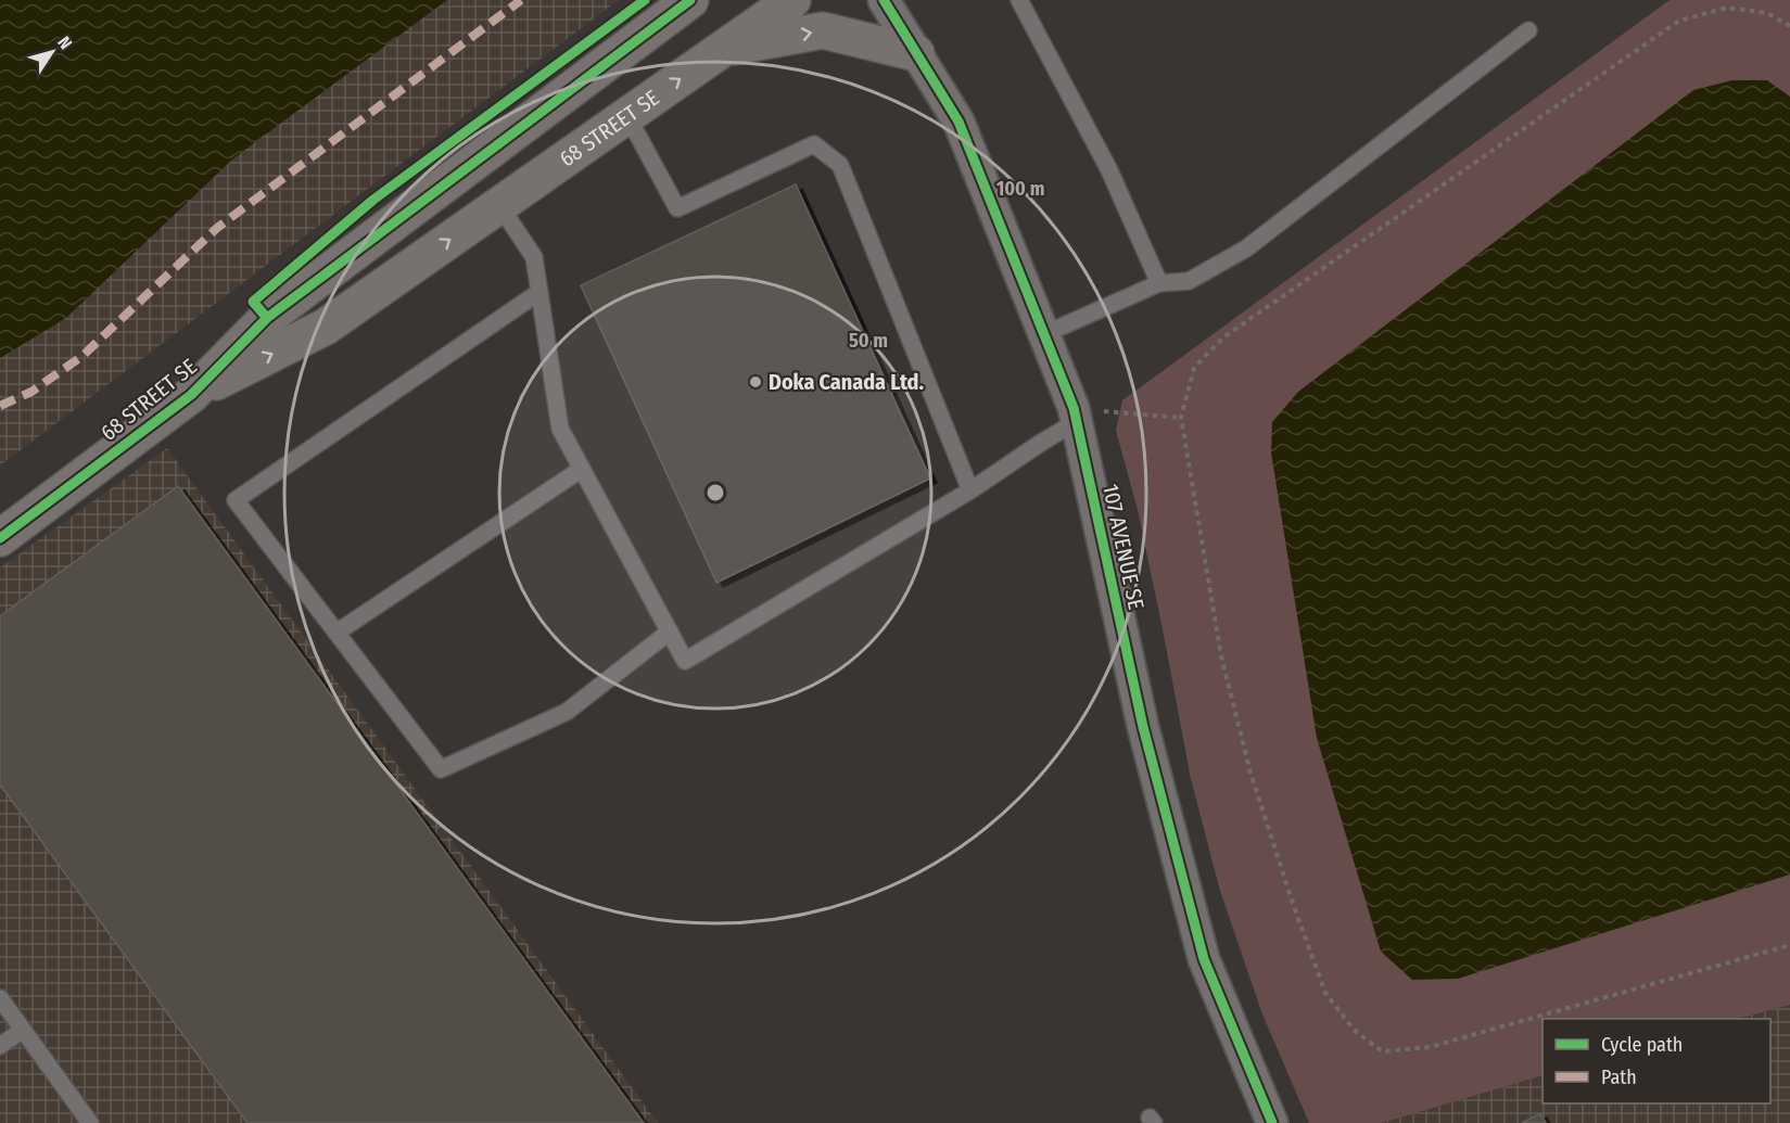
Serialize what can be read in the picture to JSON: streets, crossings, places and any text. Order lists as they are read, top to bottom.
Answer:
{
  "streets": {
    "street": ["68 STREET SE", "107 AVENUE SE"]
  },
  "places": ["Doka Canada Ltd."],
  "legend": ["Cycle path", "Path"],
  "north": "top right",
  "rings": ["100 m", "50 m"]
}
